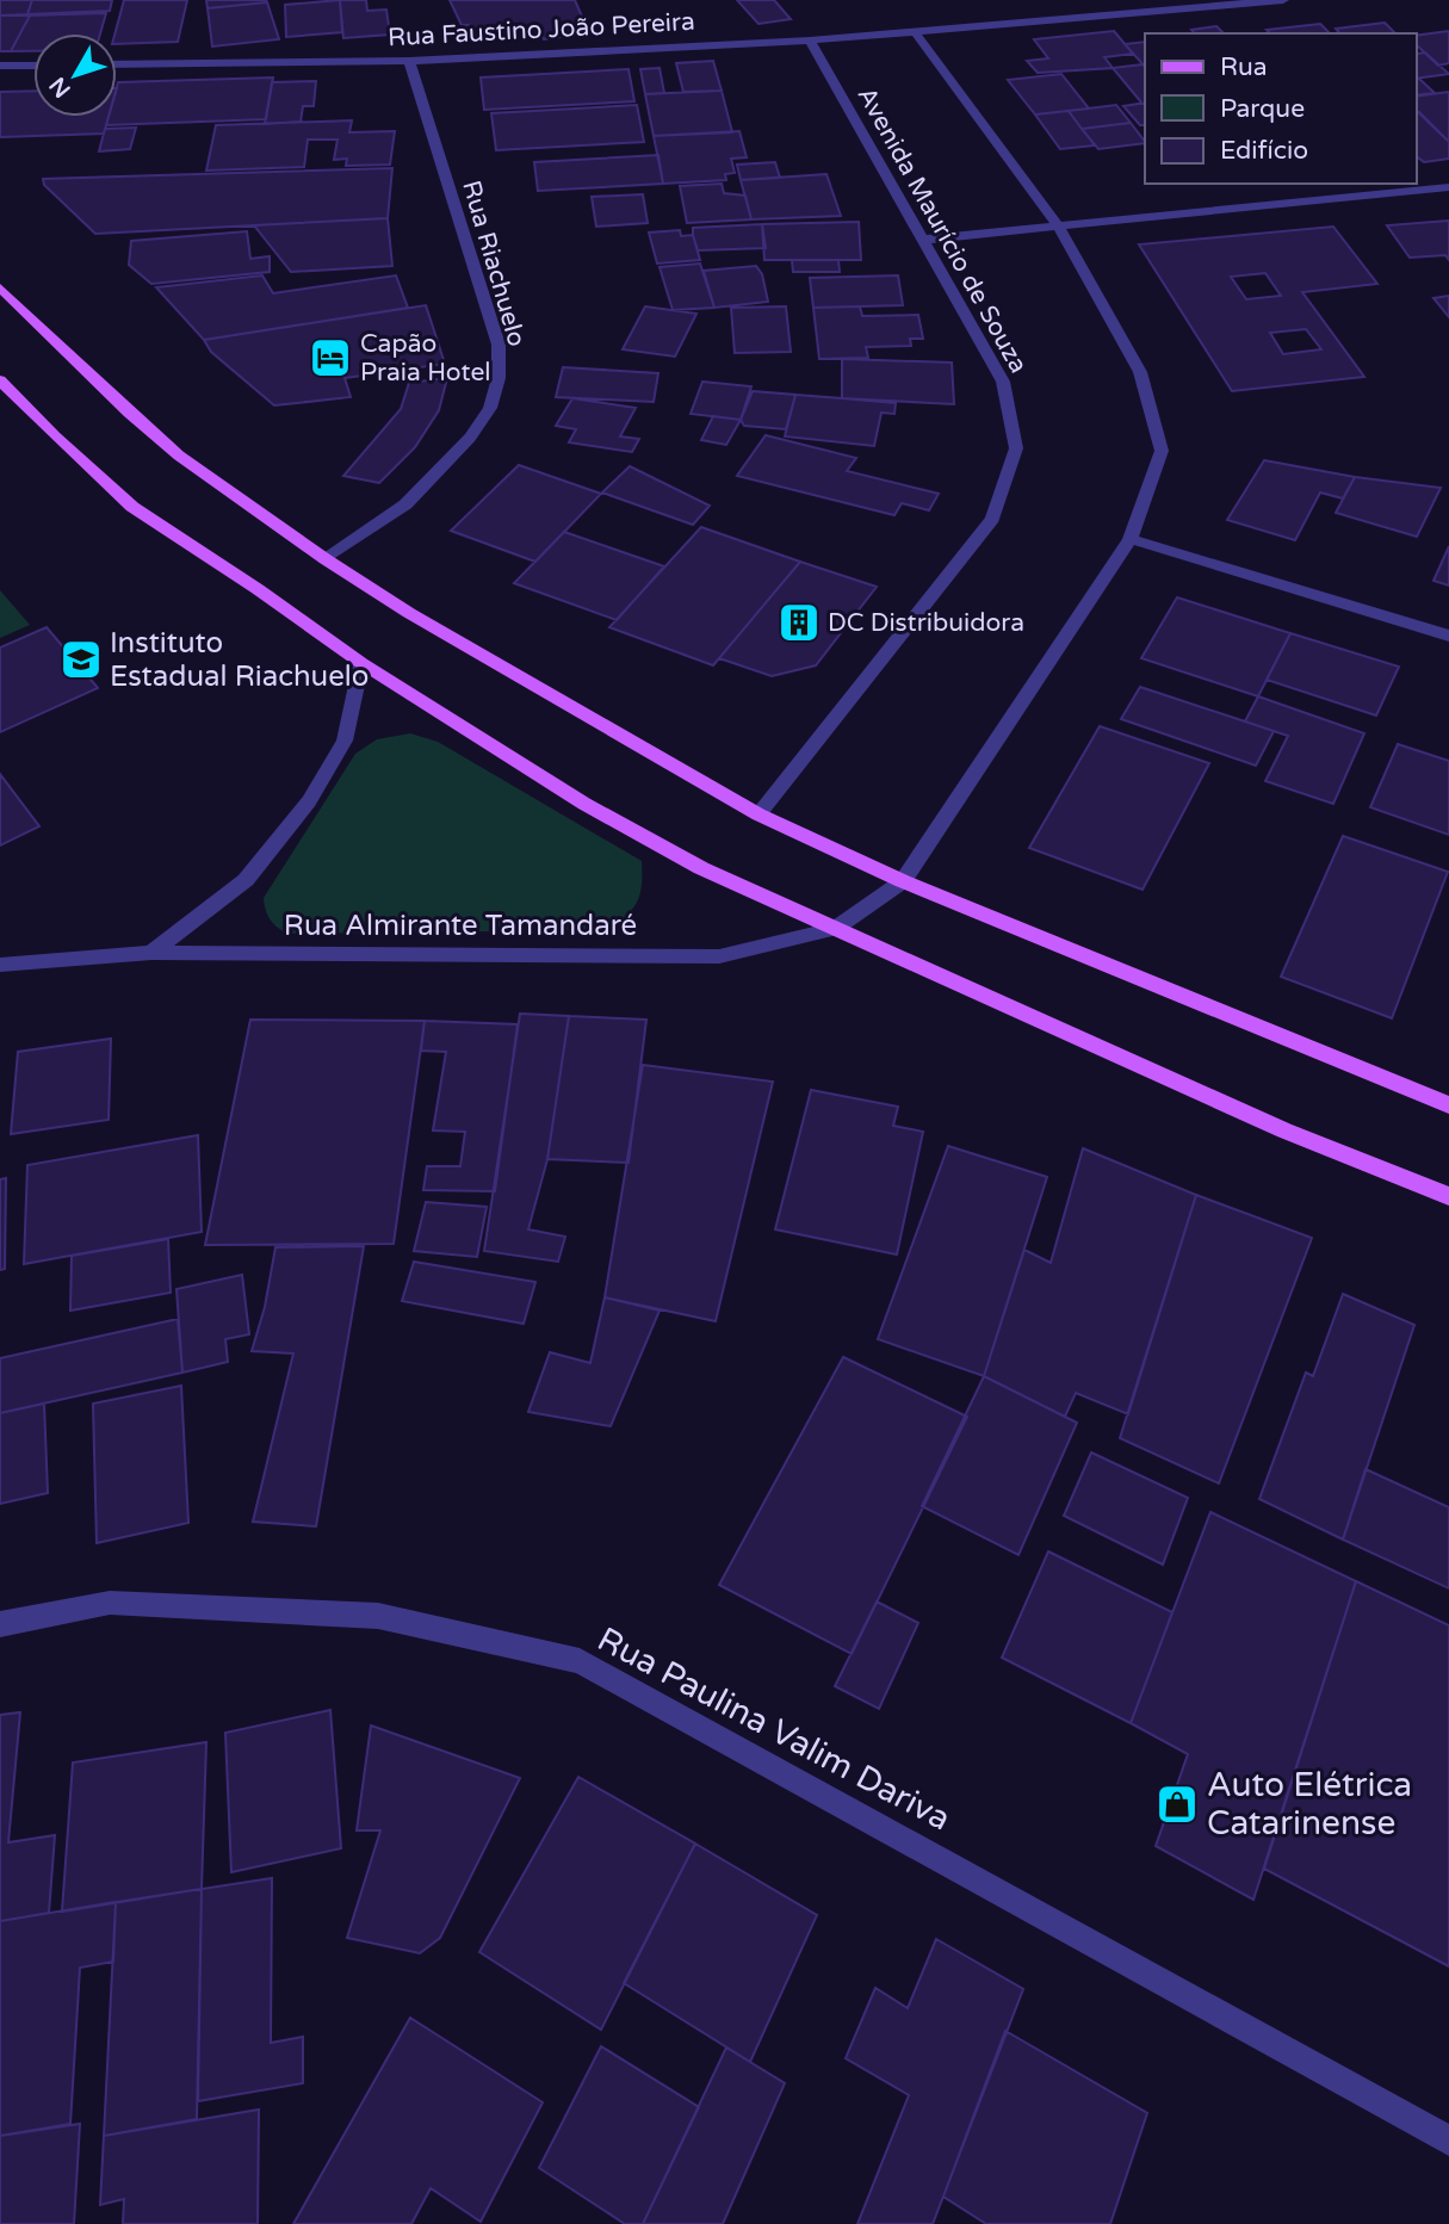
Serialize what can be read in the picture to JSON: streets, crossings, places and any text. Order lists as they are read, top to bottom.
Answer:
{
  "streets": {
    "street": [
      "Rua Faustino João Pereira",
      "Avenida Maurício de Souza",
      "Rua Riachuelo",
      "Rua Almirante Tamandaré",
      "Rua Paulina Valim Dariva"
    ]
  },
  "crossings": [
    ["Rua Faustino João Pereira", "Avenida Maurício de Souza"],
    ["Rua Faustino João Pereira", "Rua Riachuelo"]
  ],
  "places": {
    "hotel": ["Capão Praia Hotel"],
    "building": ["DC Distribuidora"],
    "school or university": ["Instituto Estadual Riachuelo"],
    "shop": ["Auto Elétrica Catarinense"]
  },
  "legend": ["Rua", "Parque", "Edifício"],
  "north": "bottom left"
}
